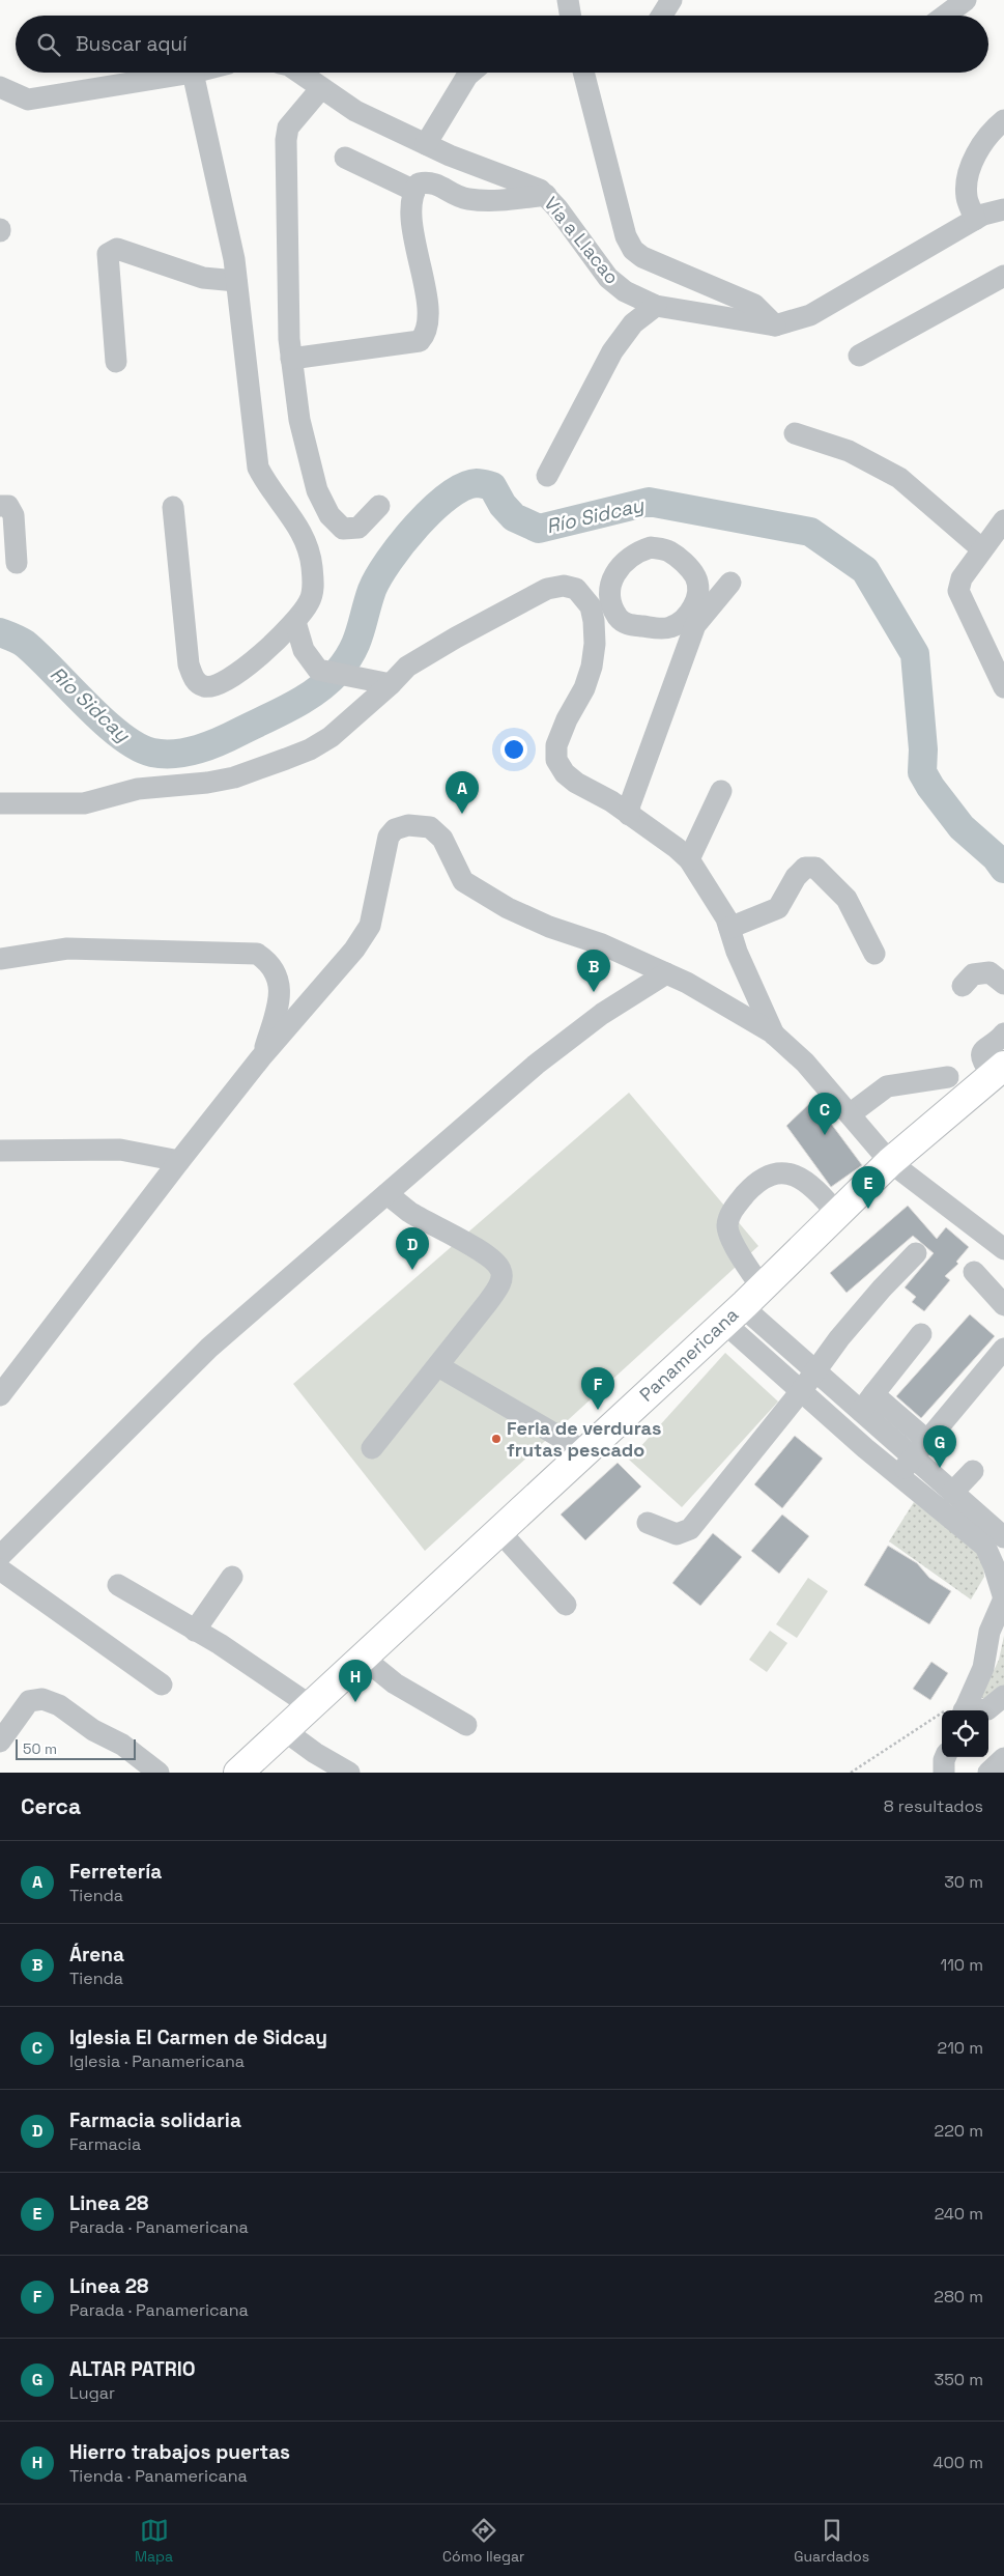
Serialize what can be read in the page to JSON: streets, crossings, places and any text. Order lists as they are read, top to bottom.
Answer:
{
  "streets": {
    "main road": ["Panamericana"],
    "street": ["Vía a Llacao"]
  },
  "water": ["Río Sidcay"],
  "places": ["Feria de verduras frutas pescado"],
  "scale_bar": "50 m",
  "page": {
    "search": "Buscar aquí",
    "pins": [
      "A",
      "B",
      "C",
      "E",
      "D",
      "F",
      "G",
      "H"
    ],
    "scale": "50 m",
    "heading": ["Cerca", "8 resultados"],
    "list": [
      {
        "mark": "A",
        "name": "Ferretería",
        "note": "Tienda",
        "value": "30 m"
      },
      {
        "mark": "B",
        "name": "Árena",
        "note": "Tienda",
        "value": "110 m"
      },
      {
        "mark": "C",
        "name": "Iglesia El Carmen de Sidcay",
        "note": "Iglesia · Panamericana",
        "value": "210 m"
      },
      {
        "mark": "D",
        "name": "Farmacia solidaria",
        "note": "Farmacia",
        "value": "220 m"
      },
      {
        "mark": "E",
        "name": "Linea 28",
        "note": "Parada · Panamericana",
        "value": "240 m"
      },
      {
        "mark": "F",
        "name": "Línea 28",
        "note": "Parada · Panamericana",
        "value": "280 m"
      },
      {
        "mark": "G",
        "name": "ALTAR PATRIO",
        "note": "Lugar",
        "value": "350 m"
      },
      {
        "mark": "H",
        "name": "Hierro trabajos puertas",
        "note": "Tienda · Panamericana",
        "value": "400 m"
      }
    ],
    "nav": ["Mapa", "Cómo llegar", "Guardados"]
  }
}
